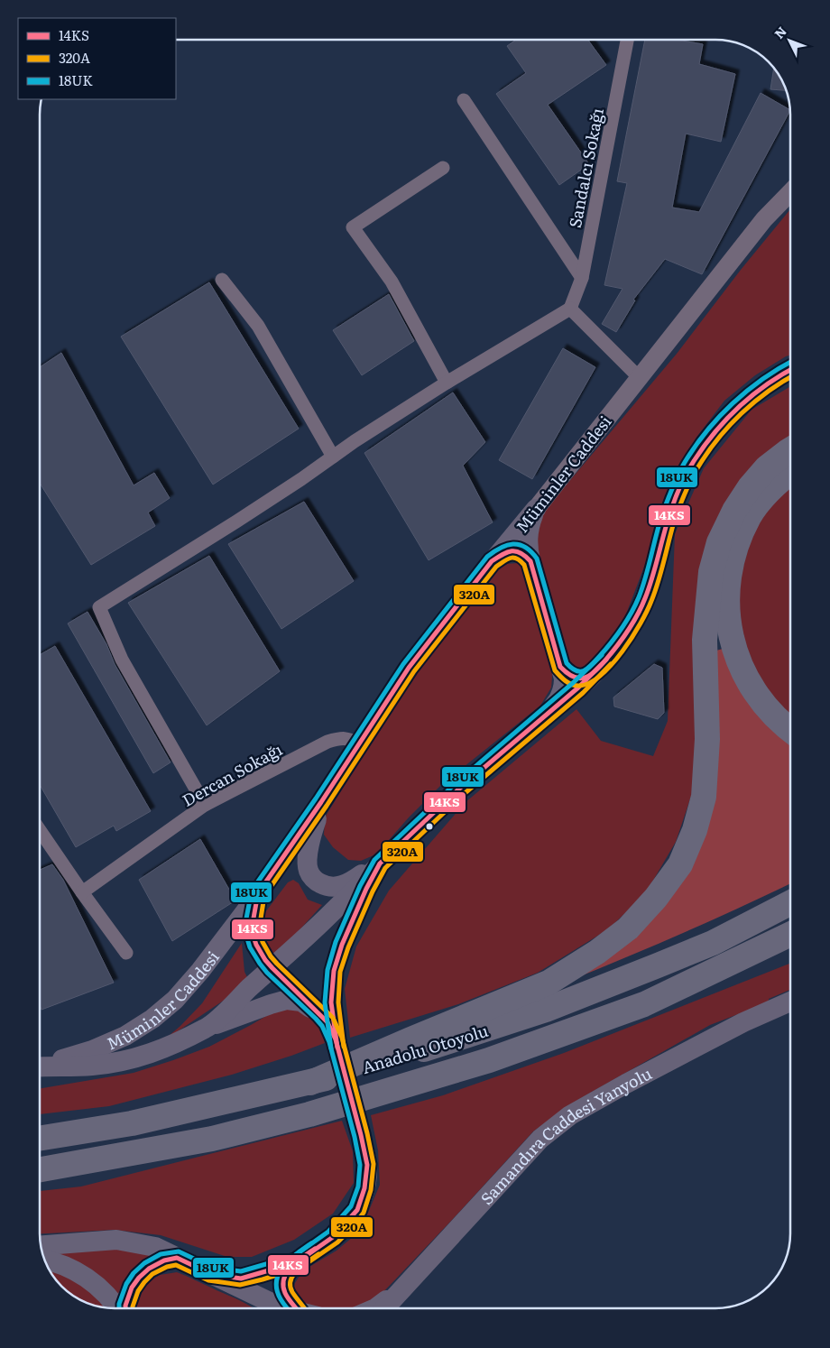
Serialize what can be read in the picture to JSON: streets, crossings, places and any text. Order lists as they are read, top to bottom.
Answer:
{
  "streets": {
    "highway": ["Anadolu Otoyolu"],
    "main road": ["Müminler Caddesi", "Samandıra Caddesi Yanyolu"],
    "street": ["Sandalcı Sokağı", "Dercan Sokağı"]
  },
  "crossings": [
    ["Müminler Caddesi", "Dercan Sokağı"]
  ],
  "lines": ["transit line 18UK", "transit line 14KS", "transit line 320A"],
  "legend": ["14KS", "320A", "18UK"],
  "north": "top left"
}
